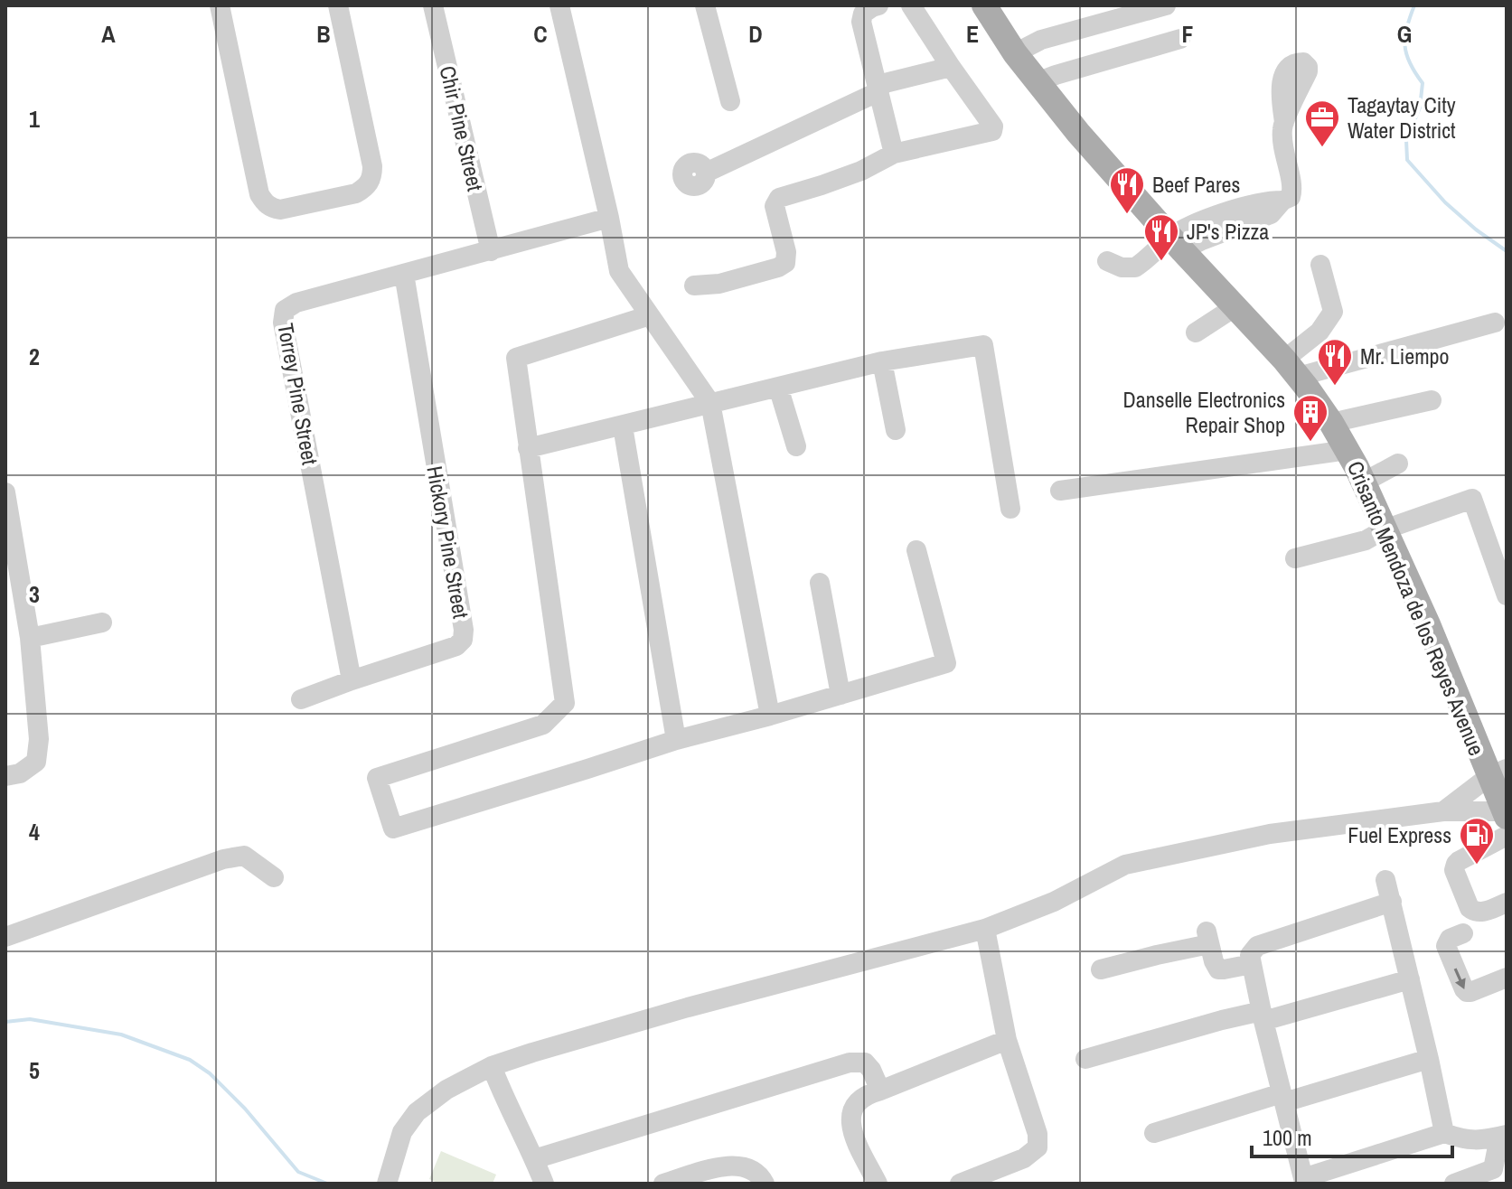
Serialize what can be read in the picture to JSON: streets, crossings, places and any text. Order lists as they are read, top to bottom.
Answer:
{
  "streets": {
    "main road": ["Crisanto Mendoza de los Reyes Avenue"],
    "street": ["Chir Pine Street", "Torrey Pine Street", "Hickory Pine Street"]
  },
  "crossings": [
    ["Chir Pine Street", "Torrey Pine Street"],
    ["Torrey Pine Street", "Hickory Pine Street"]
  ],
  "places": {
    "office": ["Tagaytay City Water District"],
    "restaurant": ["Beef Pares", "JP's Pizza", "Mr. Liempo"],
    "building": ["Danselle Electronics Repair Shop"],
    "fuel station": ["Fuel Express"]
  },
  "scale_bar": "100 m",
  "grid": {
    "columns": [
      "A",
      "B",
      "C",
      "D",
      "E",
      "F",
      "G"
    ],
    "rows": [
      "1",
      "2",
      "3",
      "4",
      "5"
    ]
  }
}
